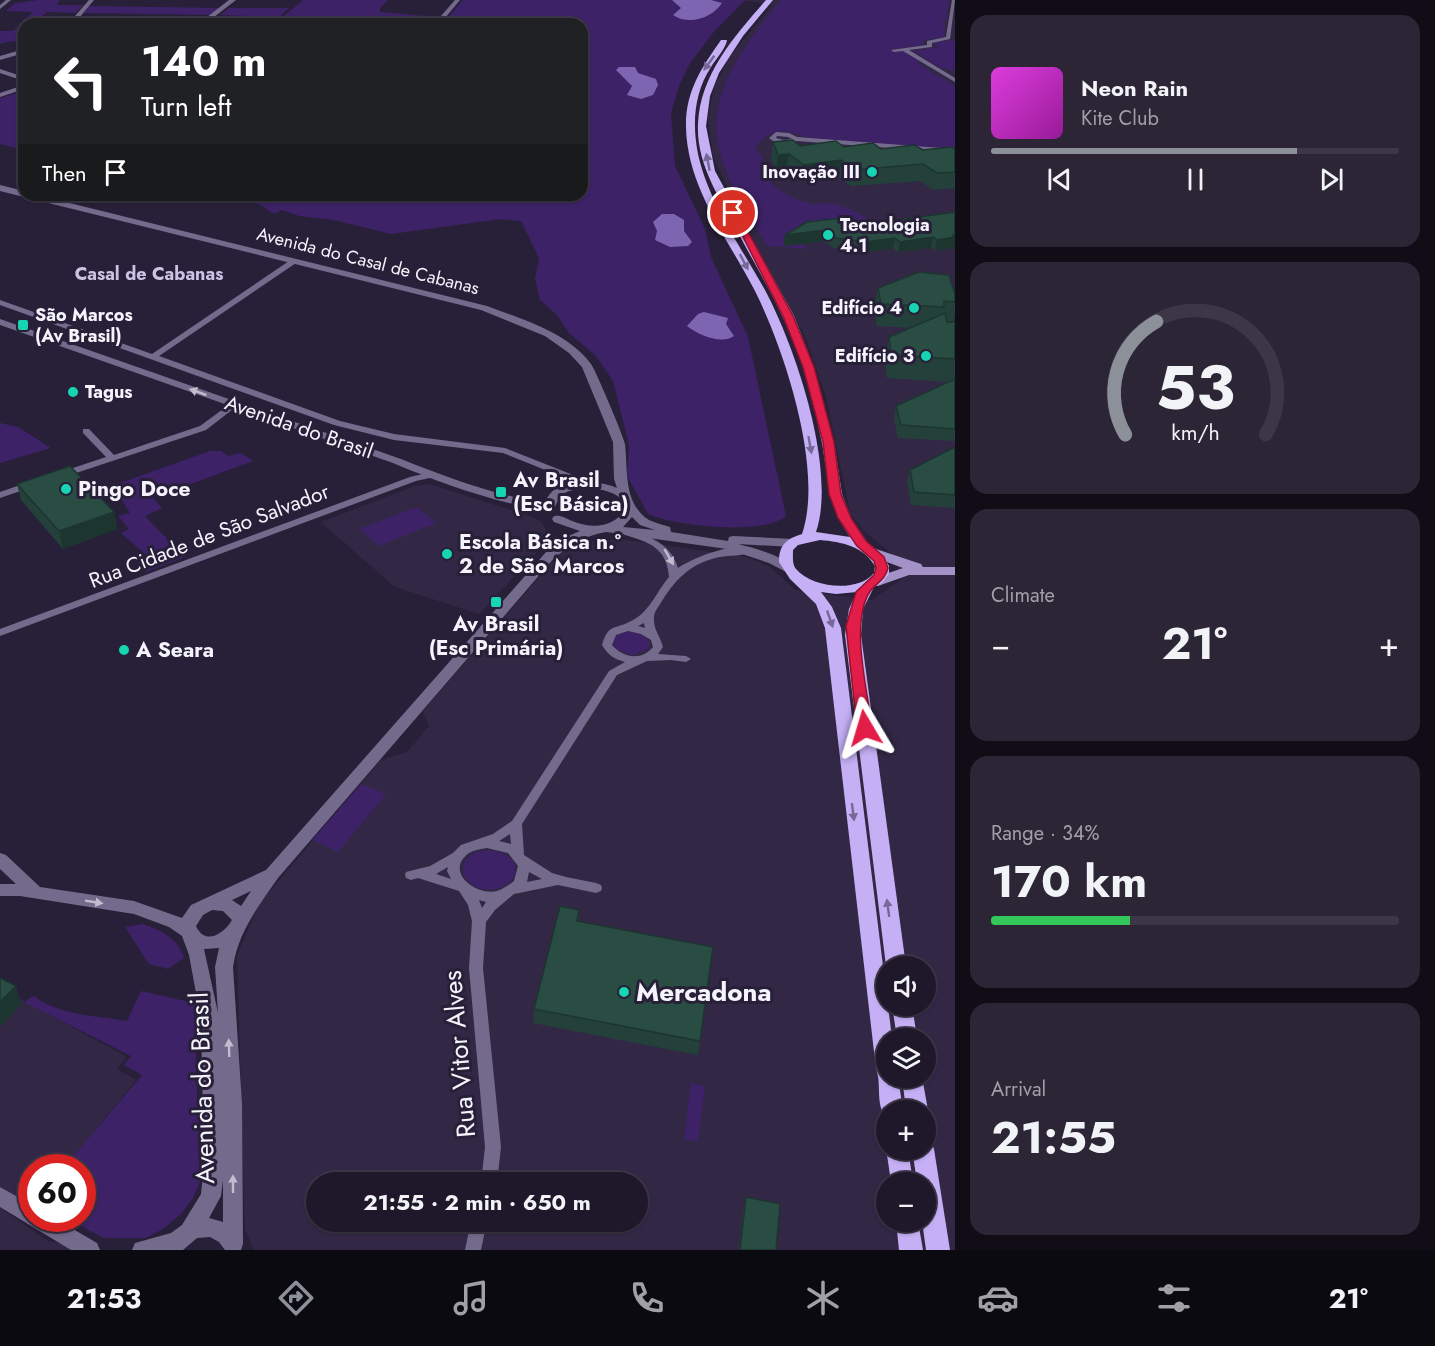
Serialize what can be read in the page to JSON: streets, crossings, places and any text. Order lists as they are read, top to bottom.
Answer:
{
  "streets": {
    "street": [
      "Avenida do Casal de Cabanas",
      "Avenida do Brasil",
      "Rua Cidade de São Salvador",
      "Rua Vitor Alves"
    ]
  },
  "crossings": [
    ["Avenida do Brasil", "Rua Cidade de São Salvador"]
  ],
  "one_way": ["Avenida do Brasil"],
  "districts": ["Casal de Cabanas"],
  "places": {
    "other": [
      "Inovação III",
      "Tecnologia 4.1",
      "Edifício 4",
      "Edifício 3",
      "Tagus",
      "Pingo Doce",
      "Escola Básica n.º 2 de São Marcos",
      "A Seara",
      "Mercadona"
    ],
    "transit": ["São Marcos (Av Brasil)", "Av Brasil (Esc Básica)", "Av Brasil (Esc Primária)"]
  },
  "page": {
    "turn": ["140 m", "Turn left"],
    "song": ["Neon Rain", "Kite Club"],
    "then": "Then",
    "tile": [
      "Climate",
      ["Range · 34%", "170 km"],
      ["Arrival", "21:55"]
    ],
    "heat": ["−", "21°", "+"],
    "map_buttons": ["+", "−"],
    "limit": "60",
    "trip": "21:55 · 2 min · 650 m",
    "tabs": ["21:53", "21°"],
    "gauge": ["53", "km/h"]
  }
}
